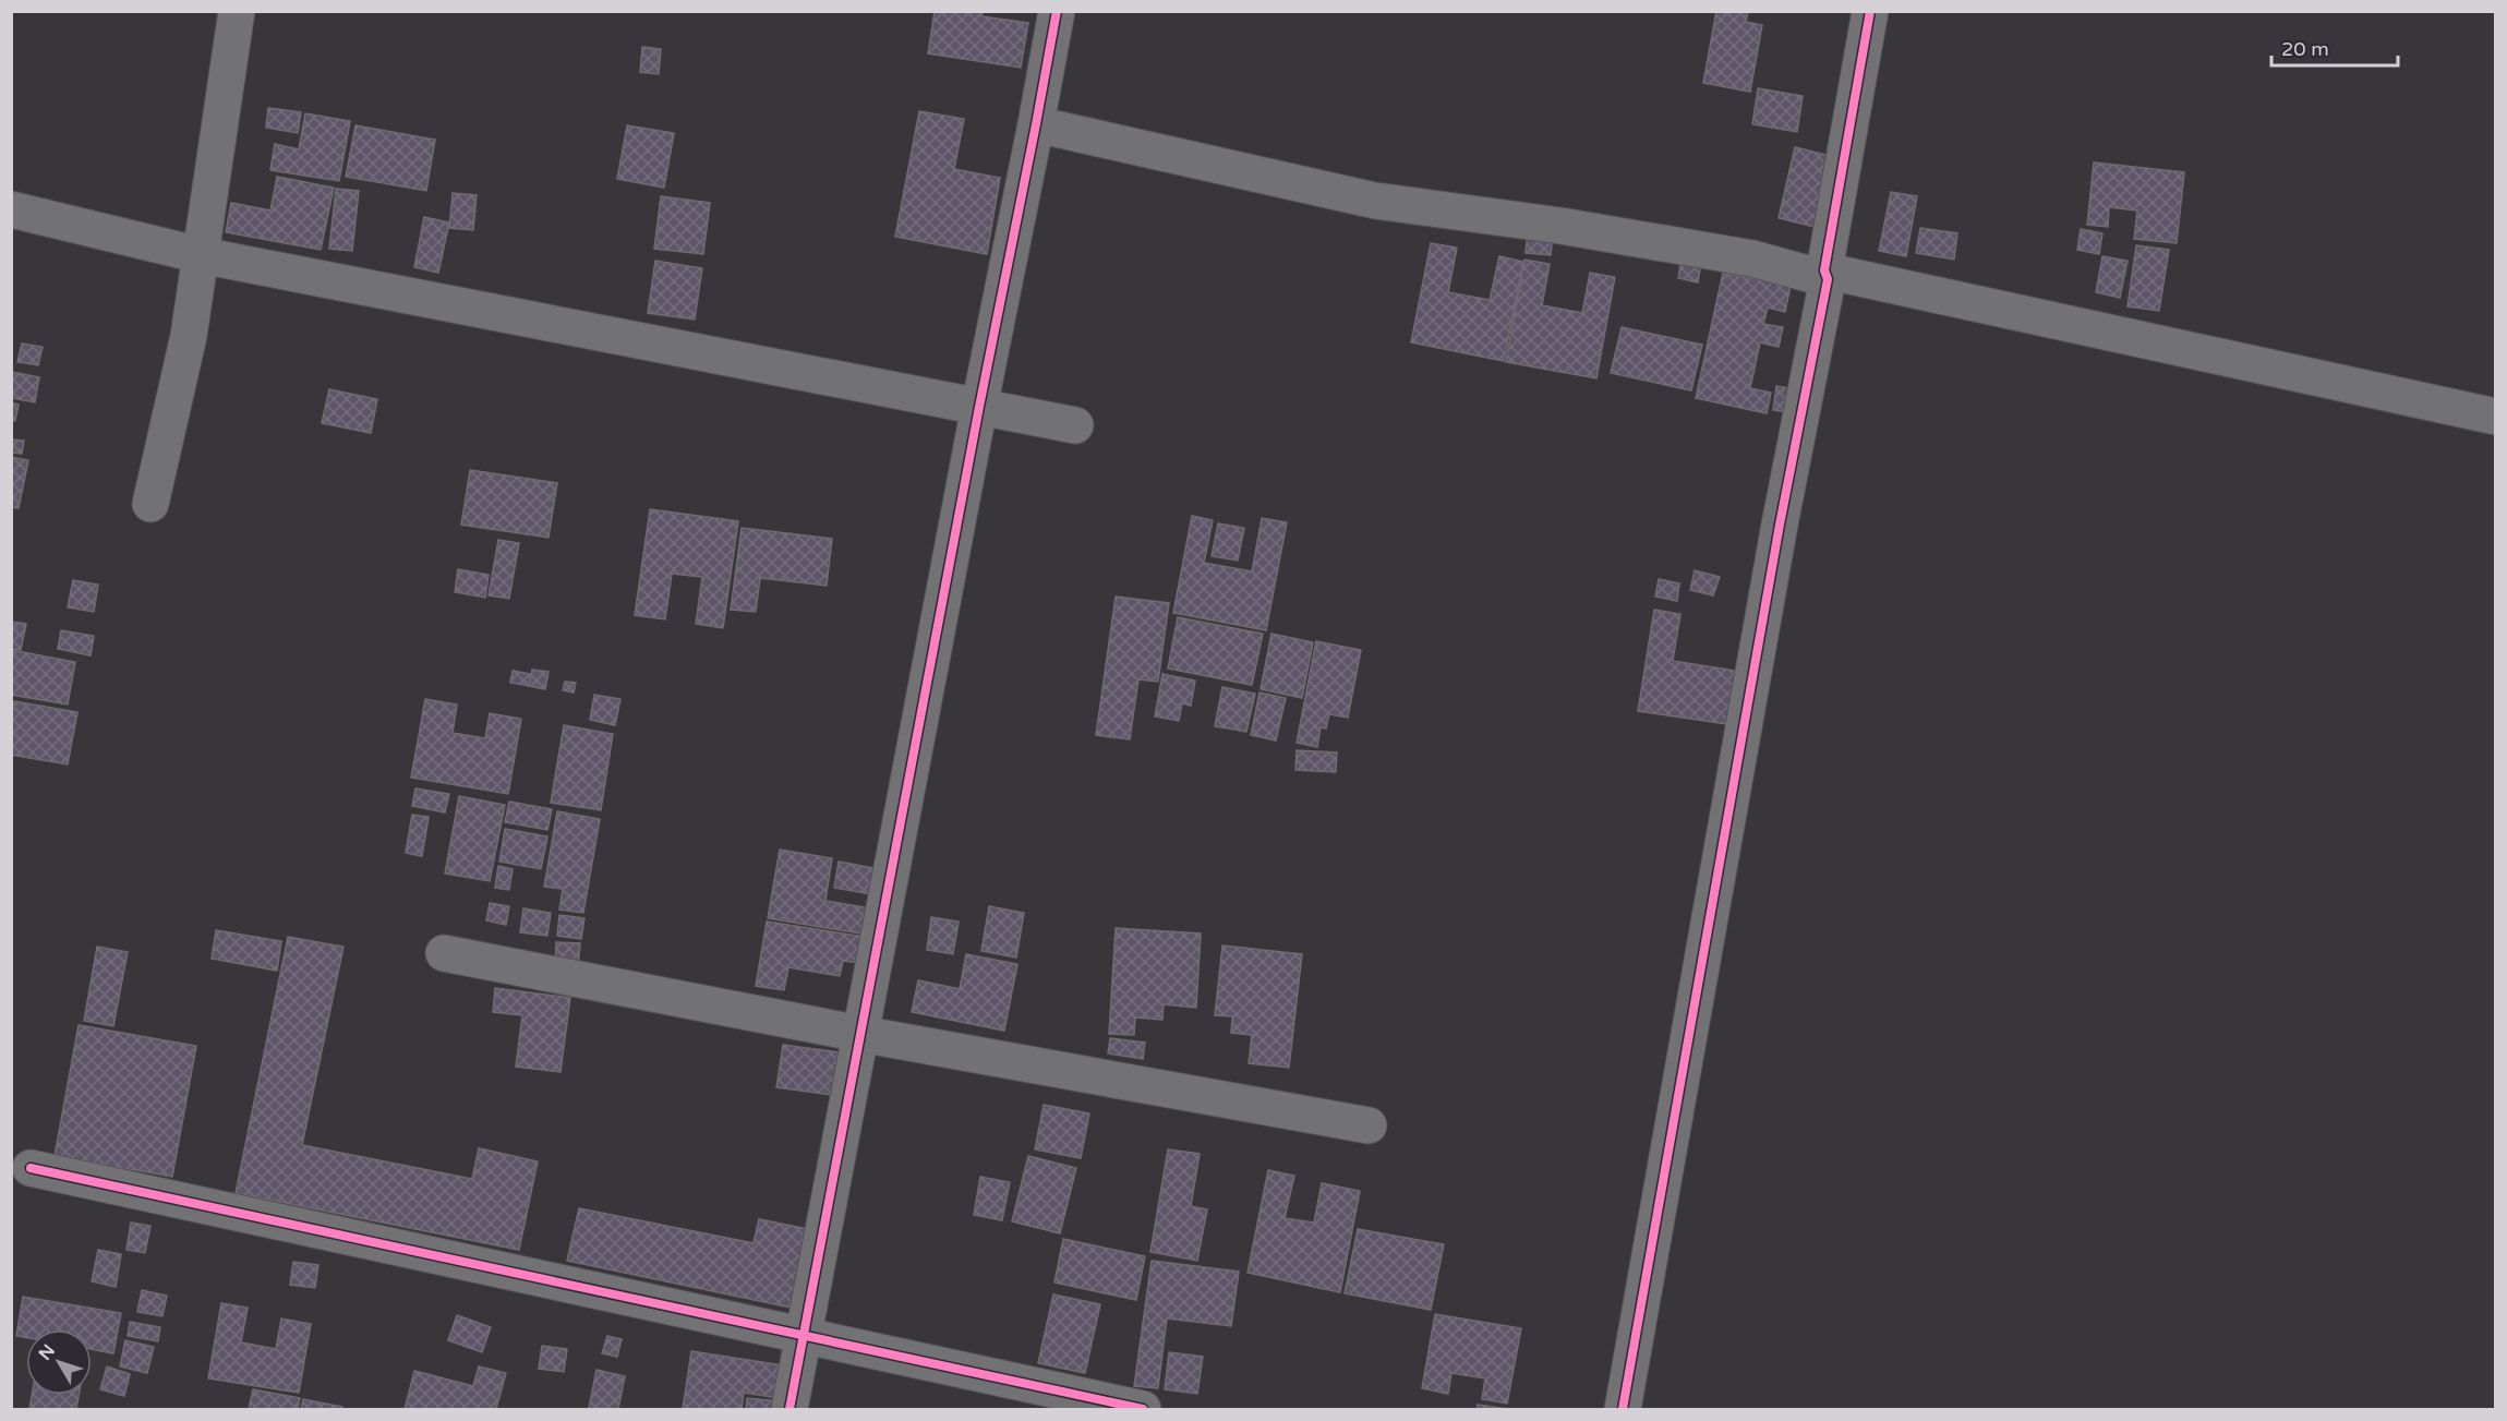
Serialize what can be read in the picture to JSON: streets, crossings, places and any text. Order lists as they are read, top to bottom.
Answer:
{
  "scale_bar": "20 m",
  "north": "top left"
}
